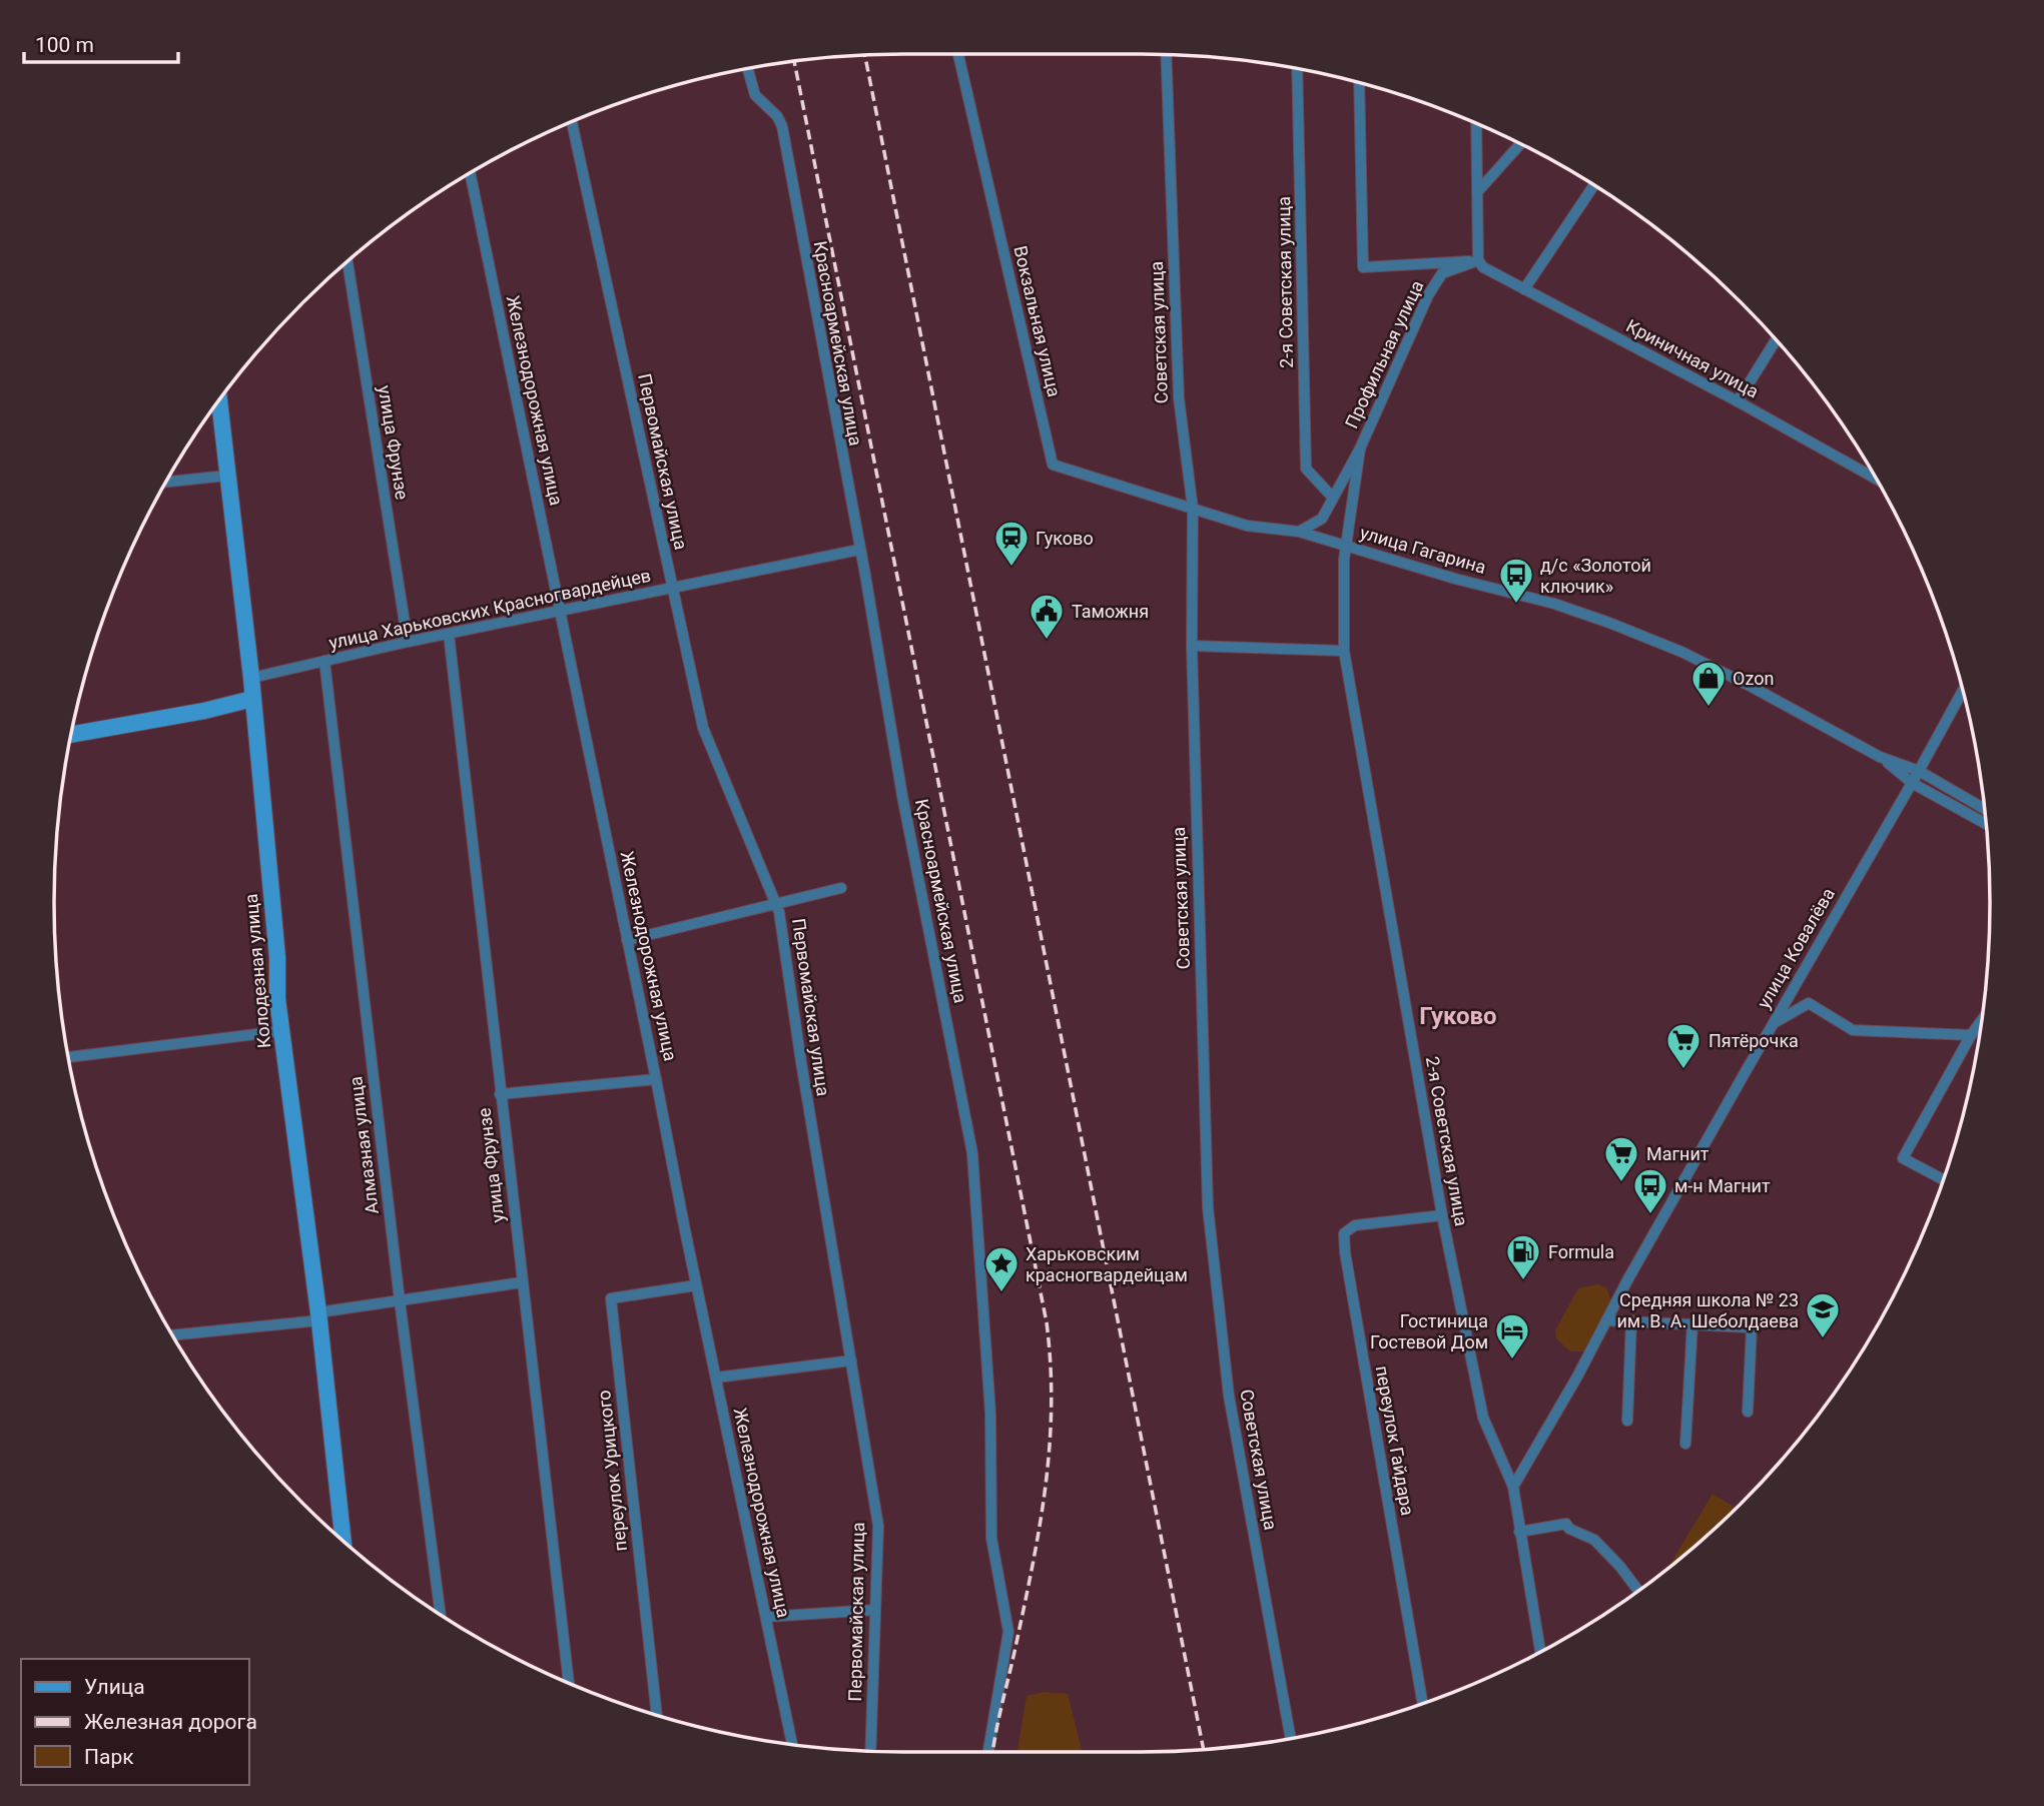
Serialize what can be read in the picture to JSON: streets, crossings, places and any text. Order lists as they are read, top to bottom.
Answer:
{
  "streets": {
    "main road": ["Колодезная улица"],
    "street": [
      "2-я Советская улица",
      "Вокзальная улица",
      "Советская улица",
      "Красноармейская улица",
      "Профильная улица",
      "Криничная улица",
      "Железнодорожная улица",
      "улица Фрунзе",
      "Первомайская улица",
      "улица Гагарина",
      "улица Харьковских Красногвардейцев",
      "улица Ковалёва",
      "Алмазная улица",
      "переулок Гайдара",
      "переулок Урицкого"
    ]
  },
  "crossings": [
    ["2-я Советская улица", "Профильная улица"],
    ["2-я Советская улица", "улица Гагарина"],
    ["2-я Советская улица", "улица Ковалёва"],
    ["2-я Советская улица", "переулок Гайдара"],
    ["Вокзальная улица", "Советская улица"],
    ["Вокзальная улица", "улица Гагарина"],
    ["Советская улица", "улица Гагарина"],
    ["Красноармейская улица", "улица Харьковских Красногвардейцев"],
    ["Профильная улица", "Криничная улица"],
    ["Профильная улица", "улица Гагарина"],
    ["Железнодорожная улица", "улица Харьковских Красногвардейцев"],
    ["Железнодорожная улица", "переулок Урицкого"],
    ["улица Фрунзе", "улица Харьковских Красногвардейцев"],
    ["Первомайская улица", "улица Харьковских Красногвардейцев"],
    ["улица Гагарина", "улица Ковалёва"],
    ["улица Харьковских Красногвардейцев", "Колодезная улица"],
    ["улица Харьковских Красногвардейцев", "Алмазная улица"]
  ],
  "districts": ["Гуково"],
  "places": {
    "station": ["Гуково"],
    "bus stop": ["д/с «Золотой ключик»", "м-н Магнит"],
    "public building": ["Таможня"],
    "shop": ["Ozon"],
    "supermarket": ["Пятёрочка", "Магнит"],
    "fuel station": ["Formula"],
    "place": ["Харьковским красногвардейцам"],
    "school or university": ["Средняя школа № 23 им. В. А. Шеболдаева"],
    "hotel": ["Гостиница Гостевой Дом"]
  },
  "legend": ["Улица", "Железная дорога", "Парк"],
  "scale_bar": "100 m"
}
